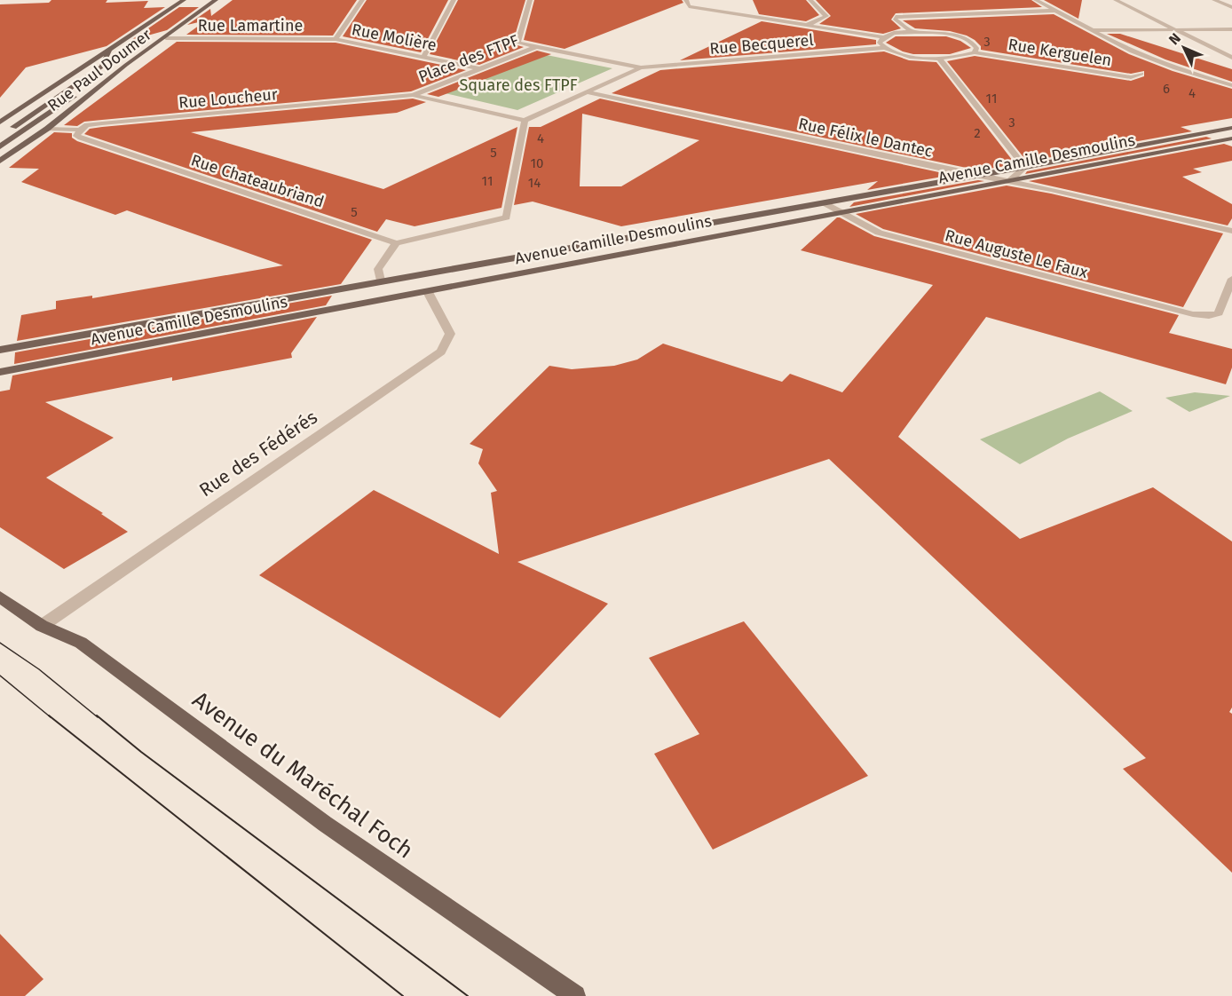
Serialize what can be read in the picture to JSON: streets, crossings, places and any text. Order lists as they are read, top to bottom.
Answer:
{
  "streets": {
    "main road": ["Rue Paul Doumer", "Avenue Camille Desmoulins", "Avenue du Maréchal Foch"],
    "street": [
      "Rue Lamartine",
      "Rue Molière",
      "Rue Becquerel",
      "Rue Kerguelen",
      "Place des FTPF",
      "Rue Loucheur",
      "Rue Félix le Dantec",
      "Rue Chateaubriand",
      "Rue Auguste Le Faux",
      "Rue des Fédérés"
    ]
  },
  "crossings": [
    ["Rue Lamartine", "Rue Molière"],
    ["Rue Lamartine", "Rue Paul Doumer"],
    ["Rue Molière", "Place des FTPF"],
    ["Rue Becquerel", "Place des FTPF"],
    ["Place des FTPF", "Rue Loucheur"],
    ["Rue Paul Doumer", "Rue Loucheur"],
    ["Rue Loucheur", "Rue Chateaubriand"],
    ["Rue Félix le Dantec", "Avenue Camille Desmoulins"],
    ["Avenue Camille Desmoulins", "Rue Auguste Le Faux"],
    ["Avenue Camille Desmoulins", "Rue des Fédérés"],
    ["Rue des Fédérés", "Avenue du Maréchal Foch"]
  ],
  "parks": ["Square des FTPF"],
  "house_numbers": [
    "3",
    "6",
    "4",
    "11",
    "3",
    "2",
    "4",
    "5",
    "10",
    "11",
    "14",
    "5"
  ],
  "north": "top left"
}
